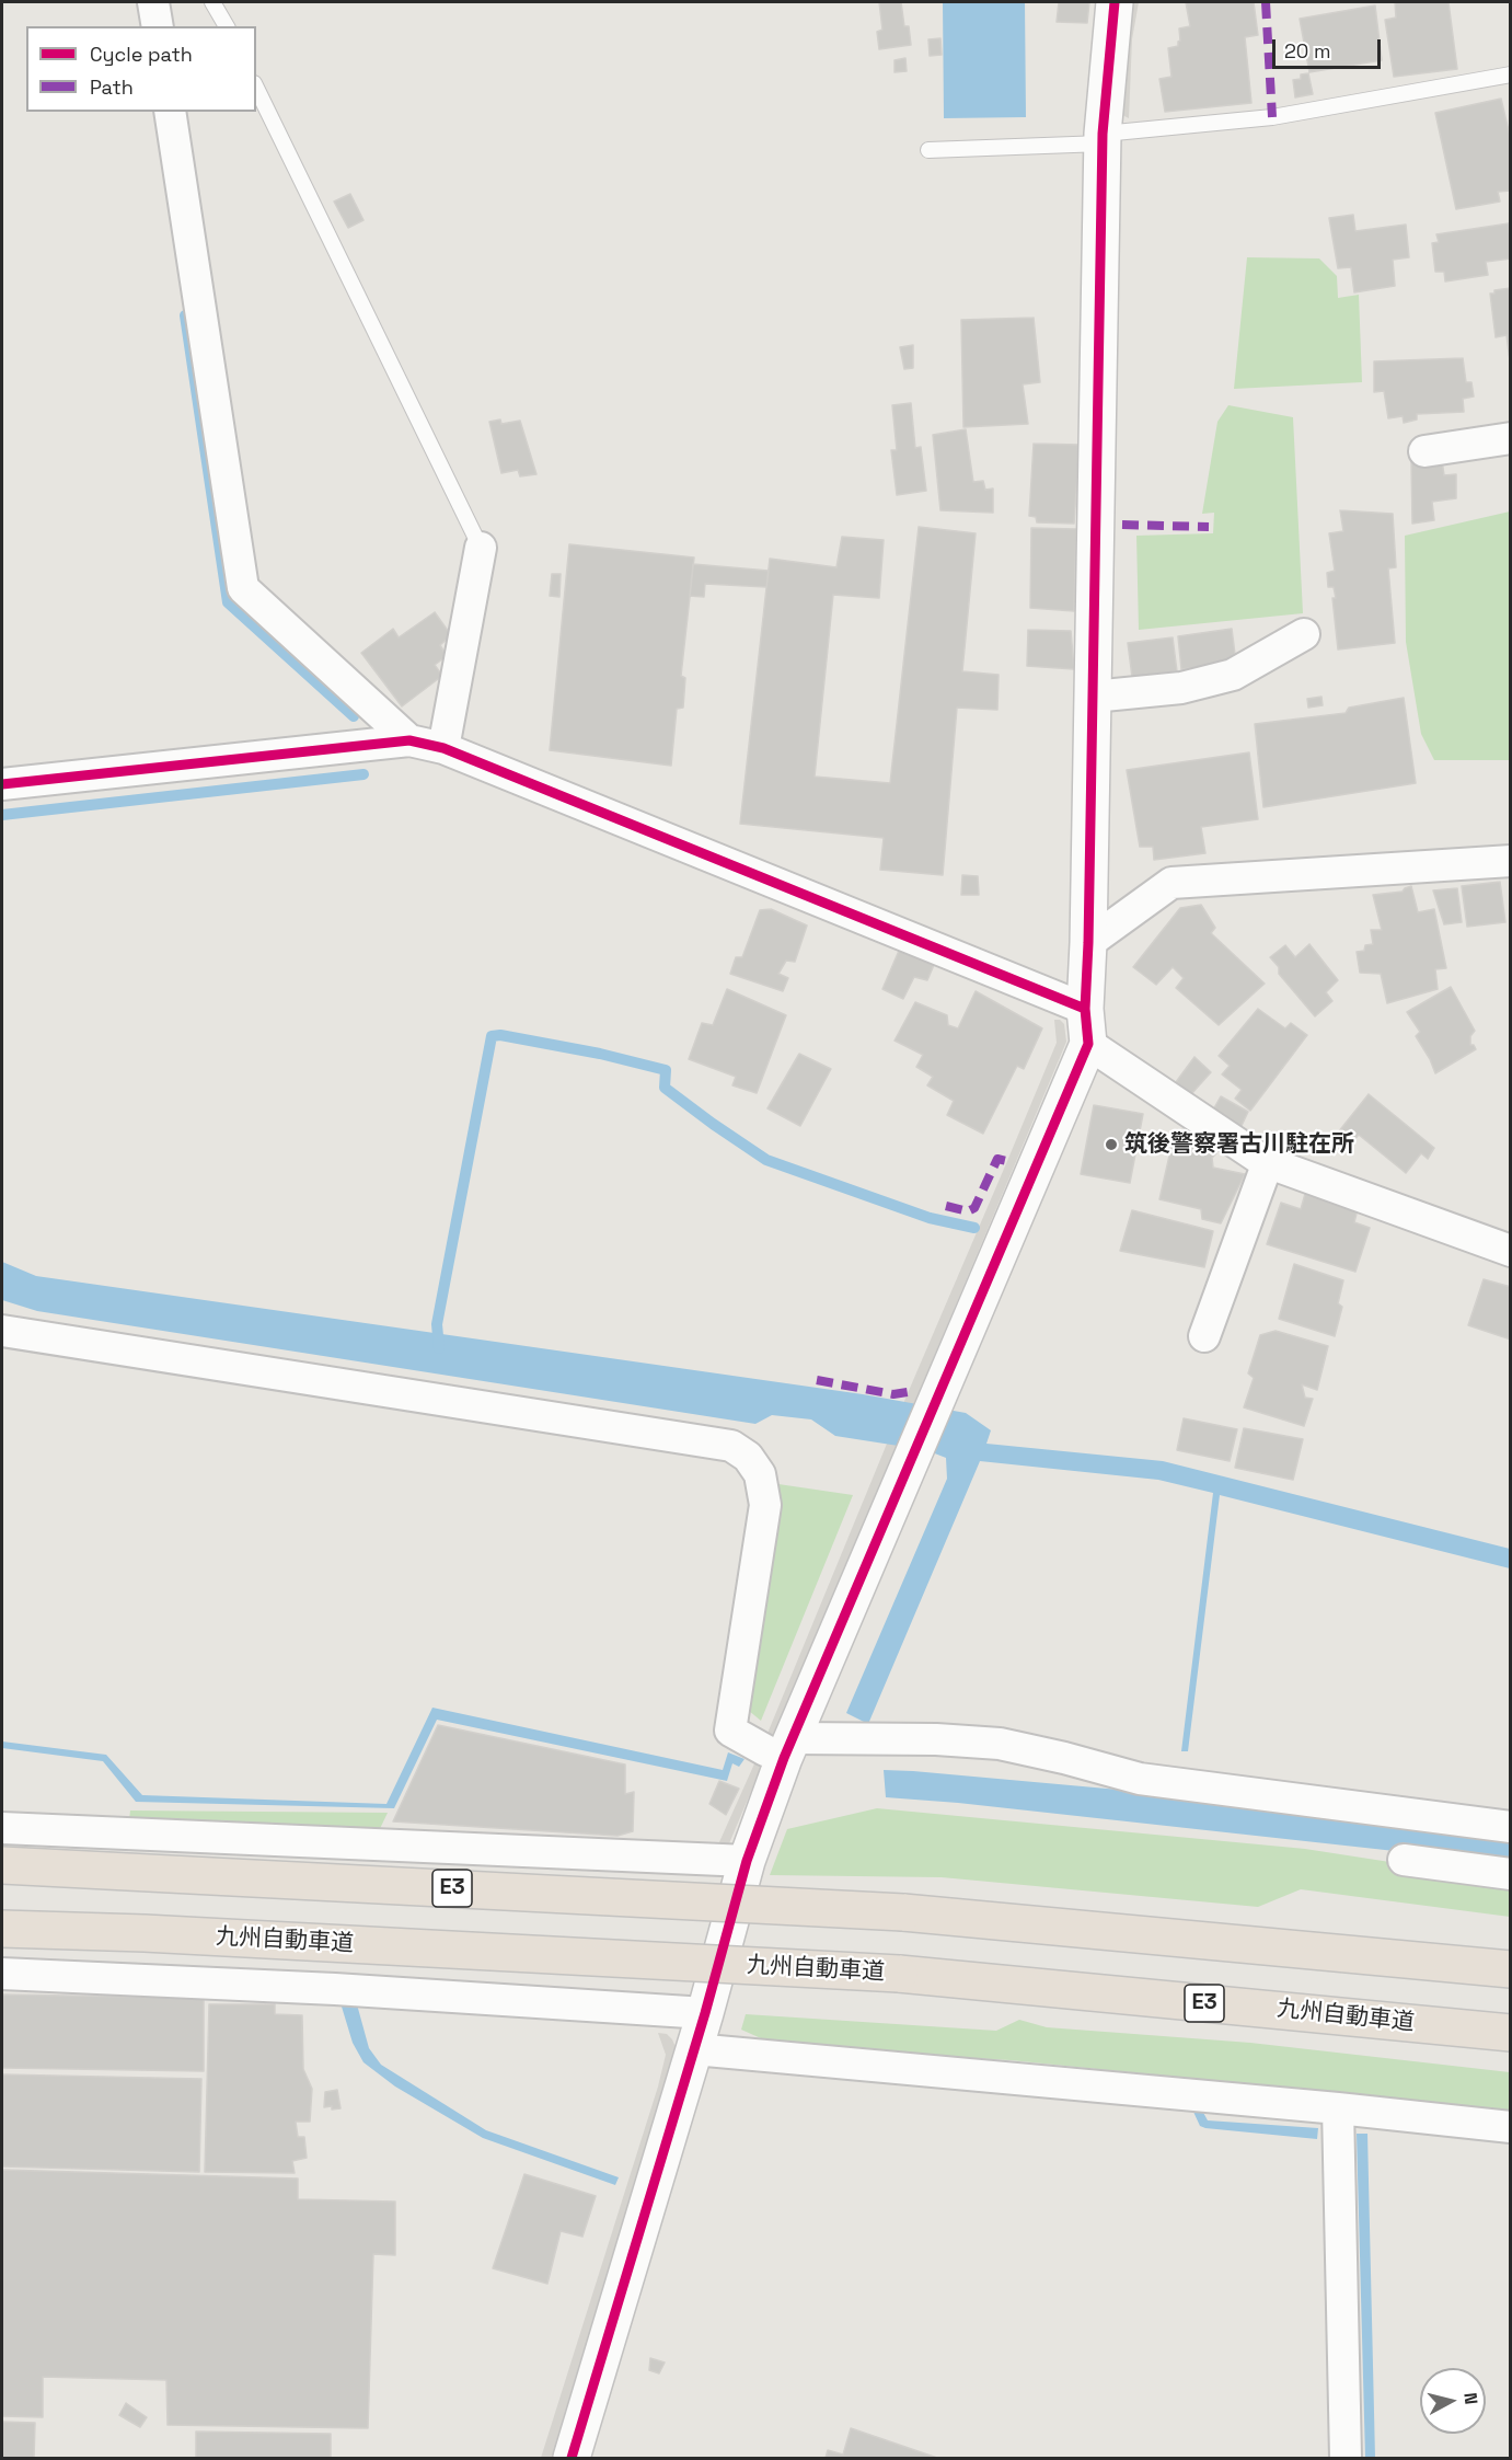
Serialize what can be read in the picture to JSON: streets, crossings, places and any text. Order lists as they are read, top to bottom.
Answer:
{
  "streets": {
    "highway": ["E3", "九州自動車道"]
  },
  "places": ["筑後警察署古川駐在所"],
  "legend": ["Cycle path", "Path"],
  "scale_bar": "20 m",
  "north": "right"
}
